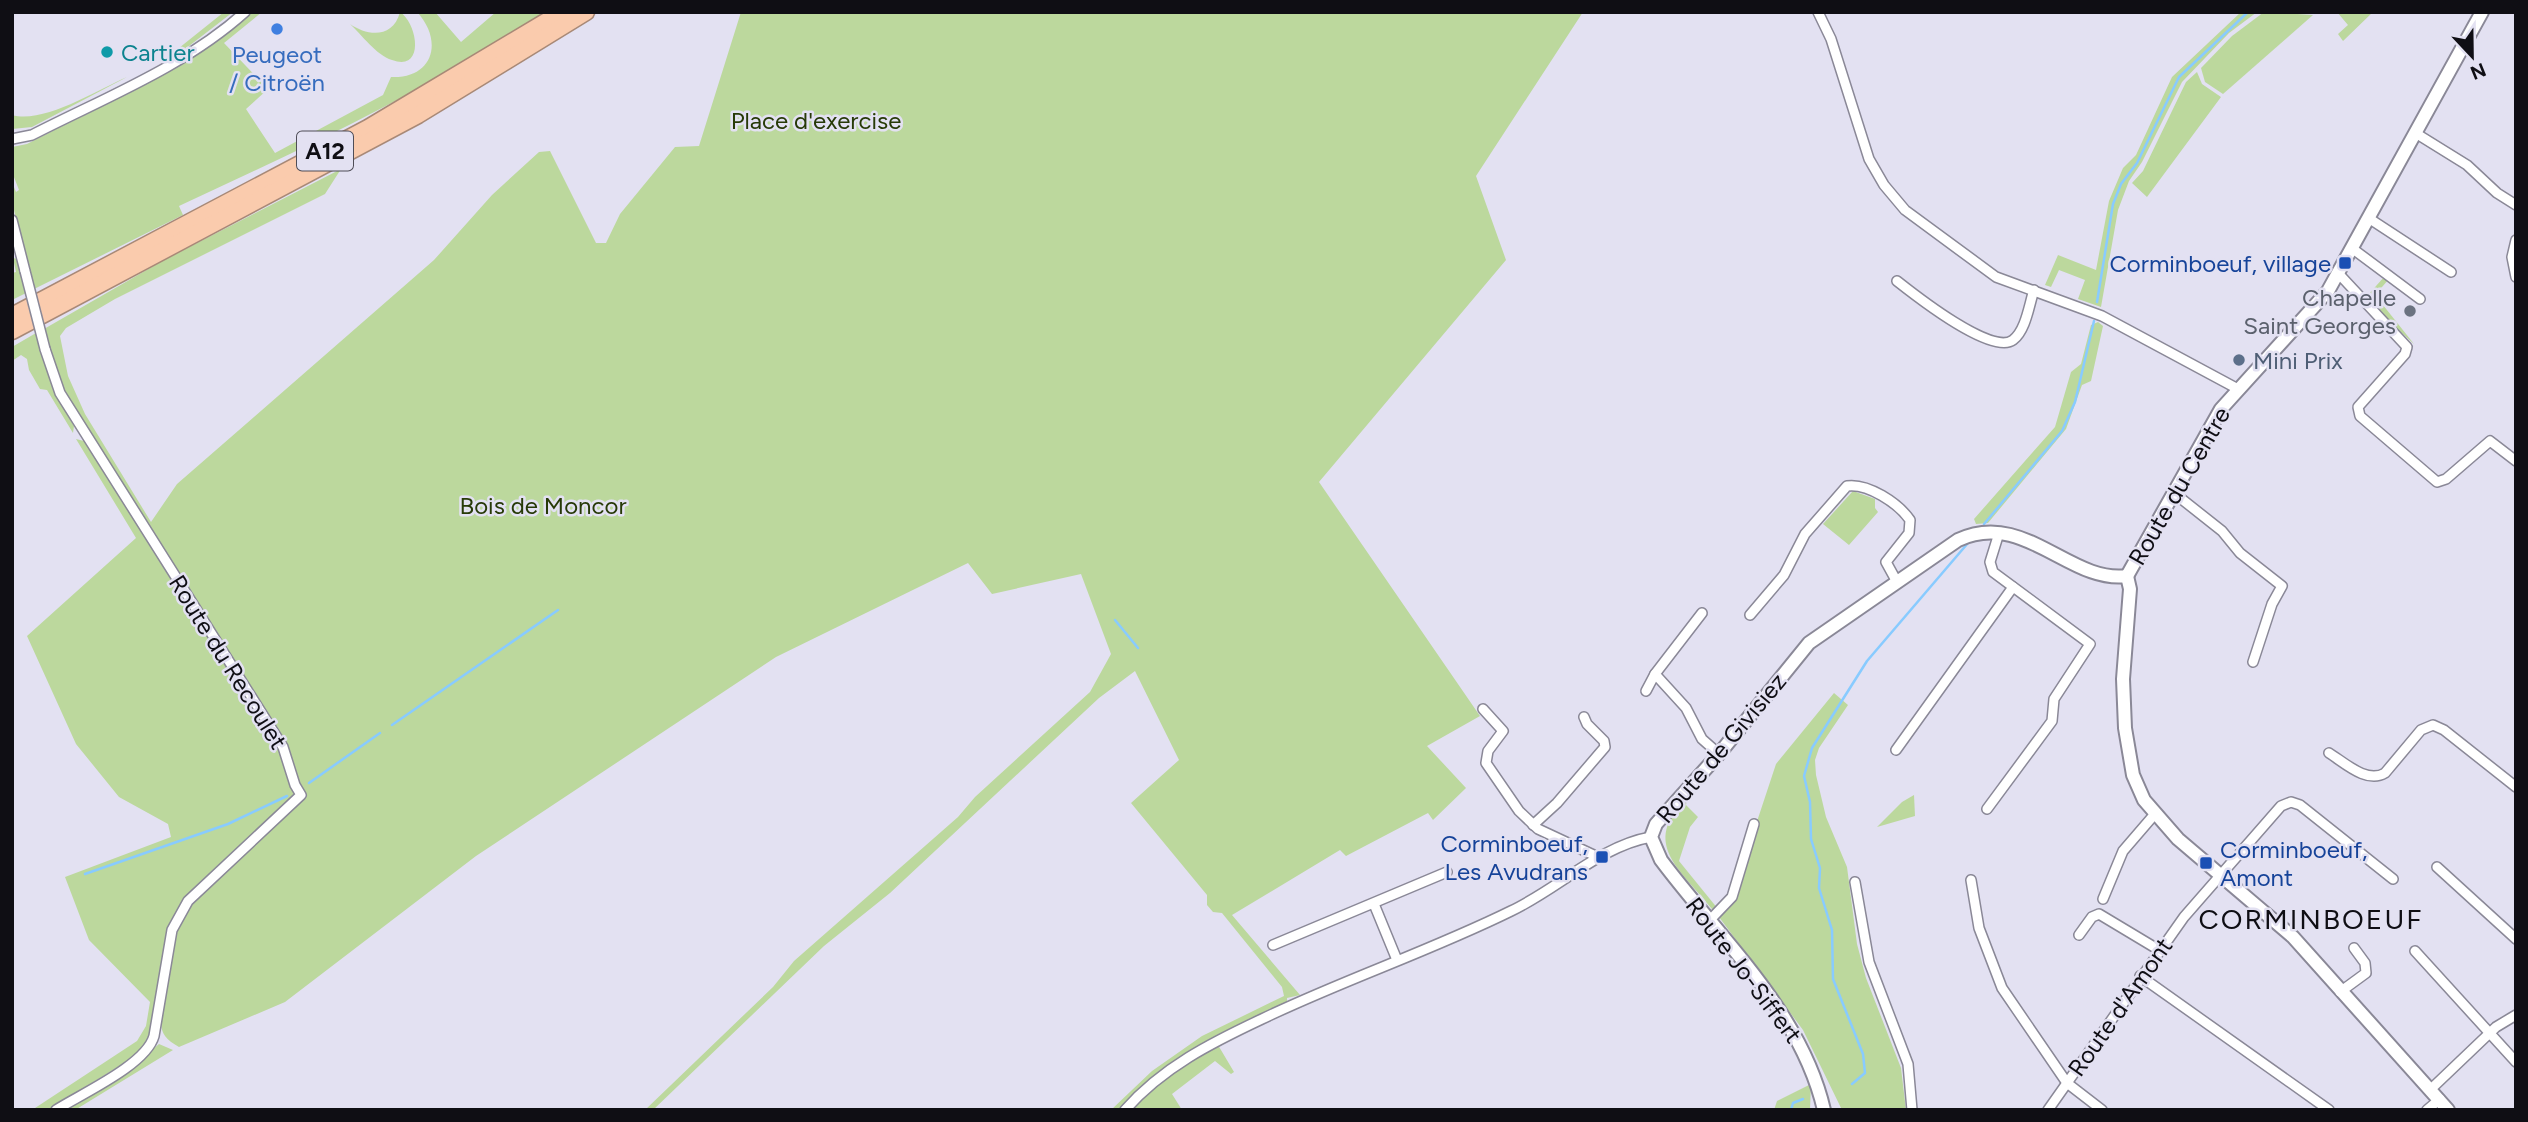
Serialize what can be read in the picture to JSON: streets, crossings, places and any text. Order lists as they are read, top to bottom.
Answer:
{
  "streets": {
    "highway": ["A12"],
    "street": [
      "Route du Centre",
      "Route du Recoulet",
      "Route de Givisiez",
      "Route Jo-Siffert",
      "Route d'Amont"
    ]
  },
  "crossings": [
    ["Route du Centre", "Route de Givisiez"],
    ["Route de Givisiez", "Route Jo-Siffert"]
  ],
  "districts": ["CORMINBOEUF"],
  "parks": ["Place d'exercise", "Bois de Moncor"],
  "places": {
    "other": [
      "Peugeot / Citroën",
      "Cartier",
      "Chapelle Saint Georges",
      "Mini Prix"
    ],
    "transit": ["Corminboeuf, village", "Corminboeuf, Les Avudrans", "Corminboeuf, Amont"]
  },
  "north": "bottom"
}
